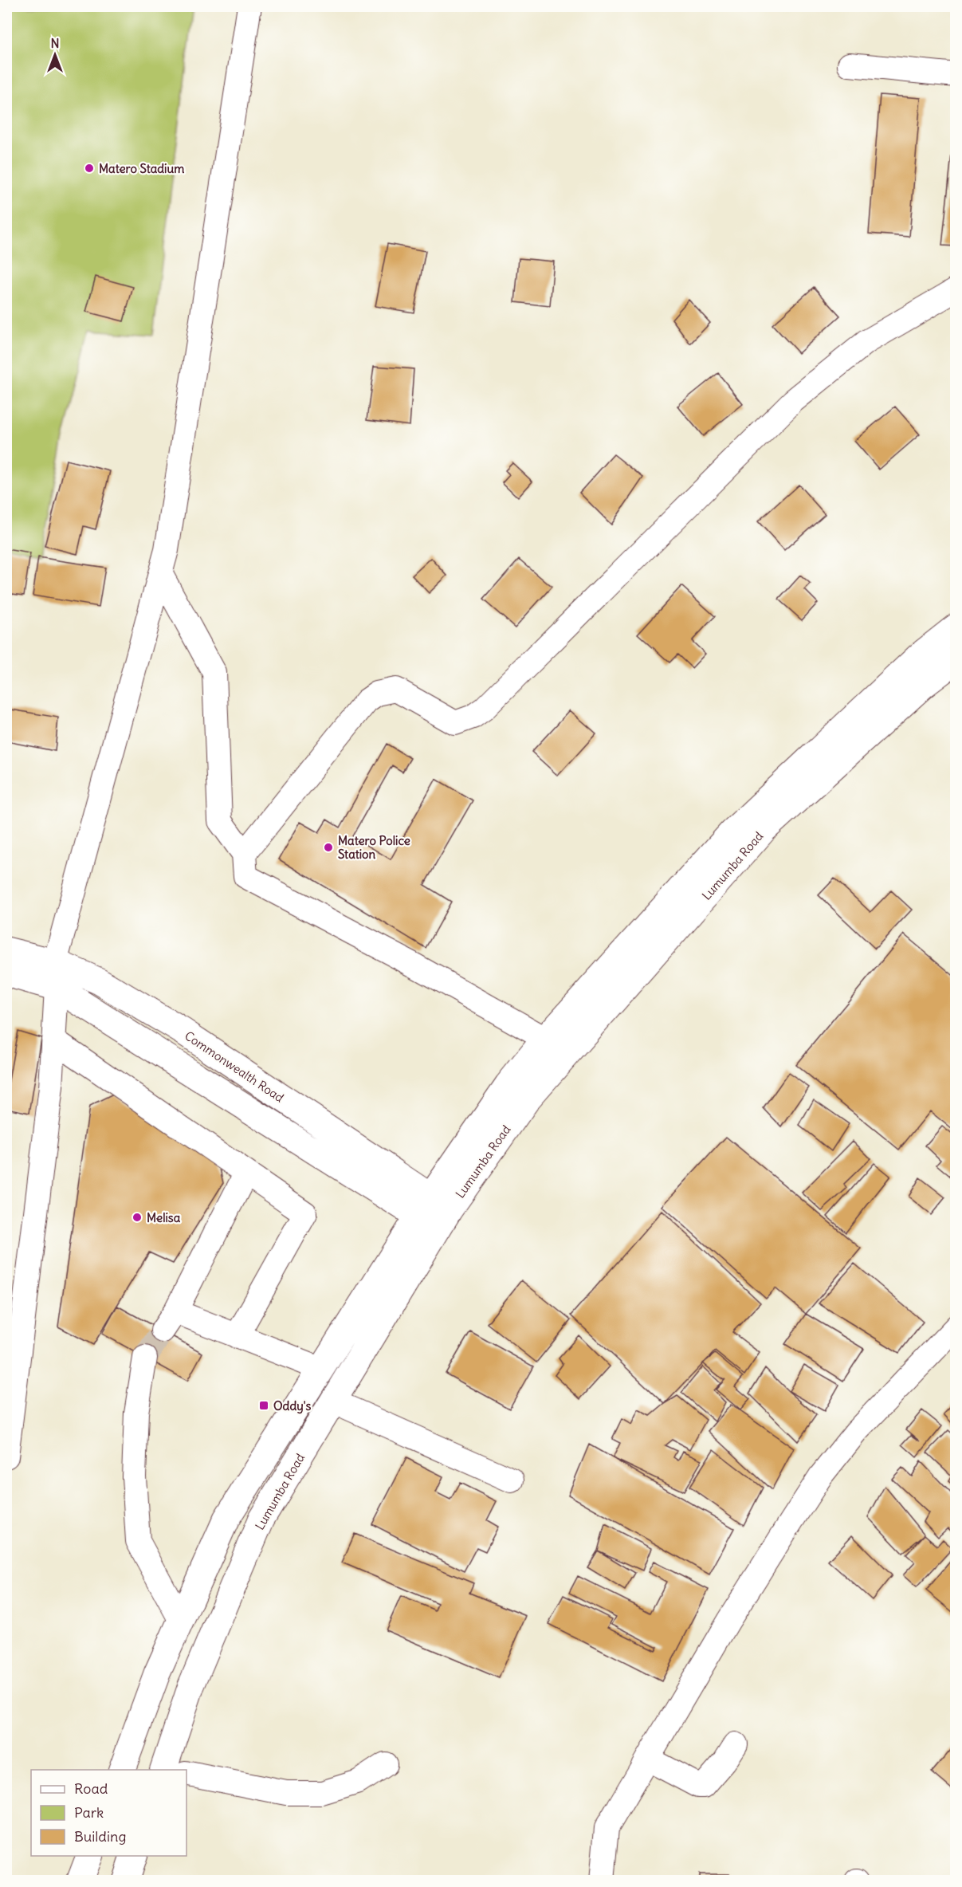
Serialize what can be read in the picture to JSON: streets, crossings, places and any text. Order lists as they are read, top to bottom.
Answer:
{
  "streets": {
    "main road": ["Lumumba Road", "Commonwealth Road"]
  },
  "crossings": [
    ["Lumumba Road", "Commonwealth Road"]
  ],
  "places": {
    "other": ["Matero Stadium", "Matero Police Station", "Melisa"],
    "transit": ["Oddy's"]
  },
  "legend": ["Road", "Park", "Building"],
  "north": "top"
}
